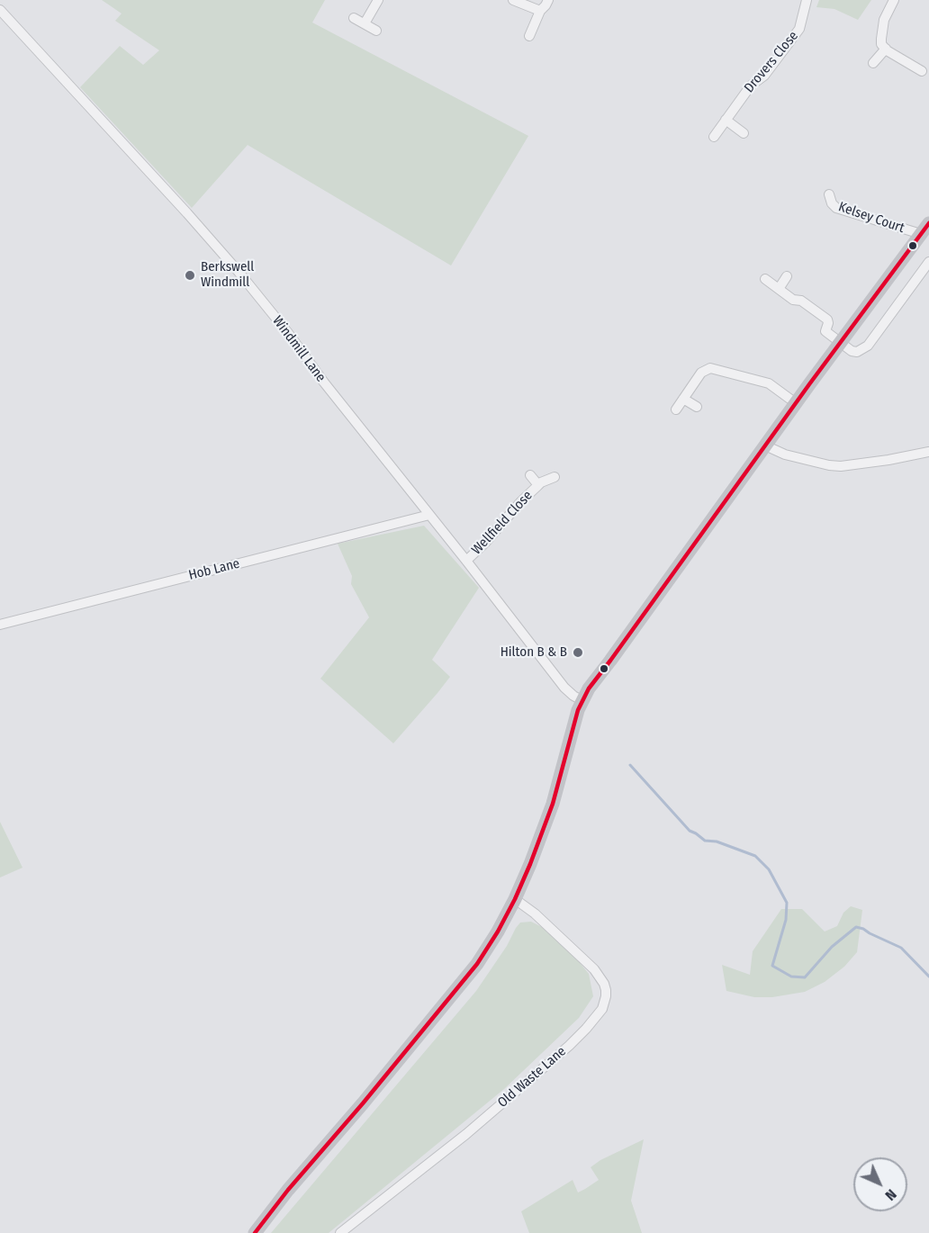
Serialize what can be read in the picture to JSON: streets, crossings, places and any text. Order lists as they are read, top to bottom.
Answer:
{
  "streets": {
    "street": [
      "Drovers Close",
      "Kelsey Court",
      "Windmill Lane",
      "Wellfield Close",
      "Hob Lane",
      "Old Waste Lane"
    ]
  },
  "crossings": [
    ["Windmill Lane", "Wellfield Close"],
    ["Windmill Lane", "Hob Lane"]
  ],
  "places": ["Berkswell Windmill", "Hilton B & B"],
  "north": "bottom right"
}
